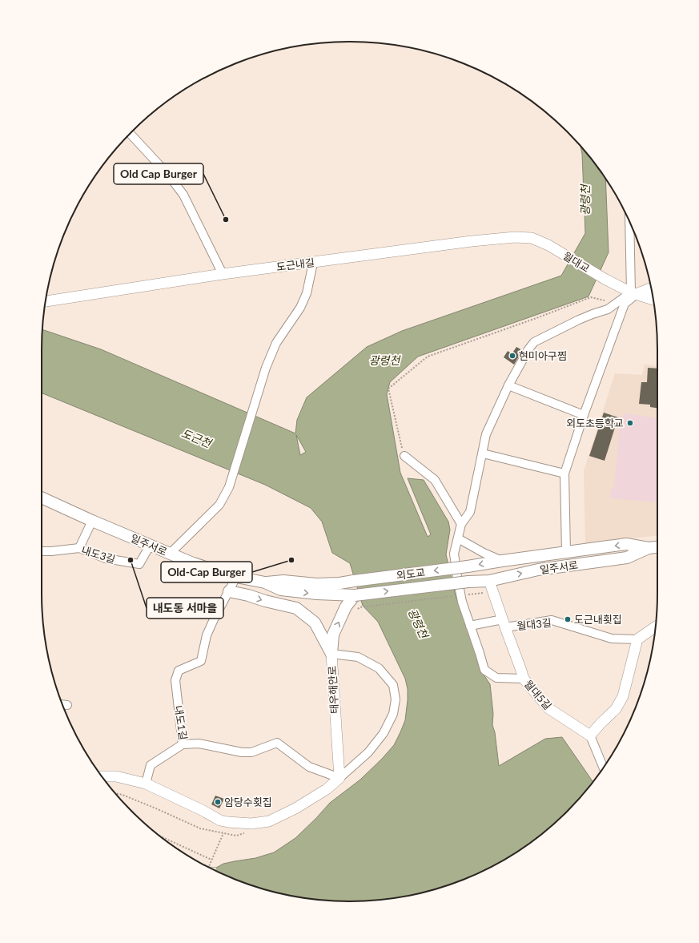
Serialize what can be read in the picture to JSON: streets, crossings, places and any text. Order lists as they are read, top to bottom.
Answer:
{
  "streets": {
    "main road": ["일주서로", "외도교"],
    "street": [
      "월대교",
      "도근내길",
      "내도3길",
      "월대3길",
      "태우해안로",
      "월대5길",
      "내도1길"
    ]
  },
  "crossings": [
    ["월대교", "도근내길"],
    ["일주서로", "내도3길"],
    ["일주서로", "외도교"],
    ["일주서로", "월대5길"],
    ["일주서로", "내도1길"],
    ["월대3길", "월대5길"],
    ["태우해안로", "내도1길"]
  ],
  "water": ["광령천", "도근천"],
  "places": [
    "Old Cap Burger",
    "현미아구찜",
    "외도초등학교",
    "내도동 서마을",
    "Old-Cap Burger",
    "도근내횟집",
    "암당수횟집"
  ]
}
